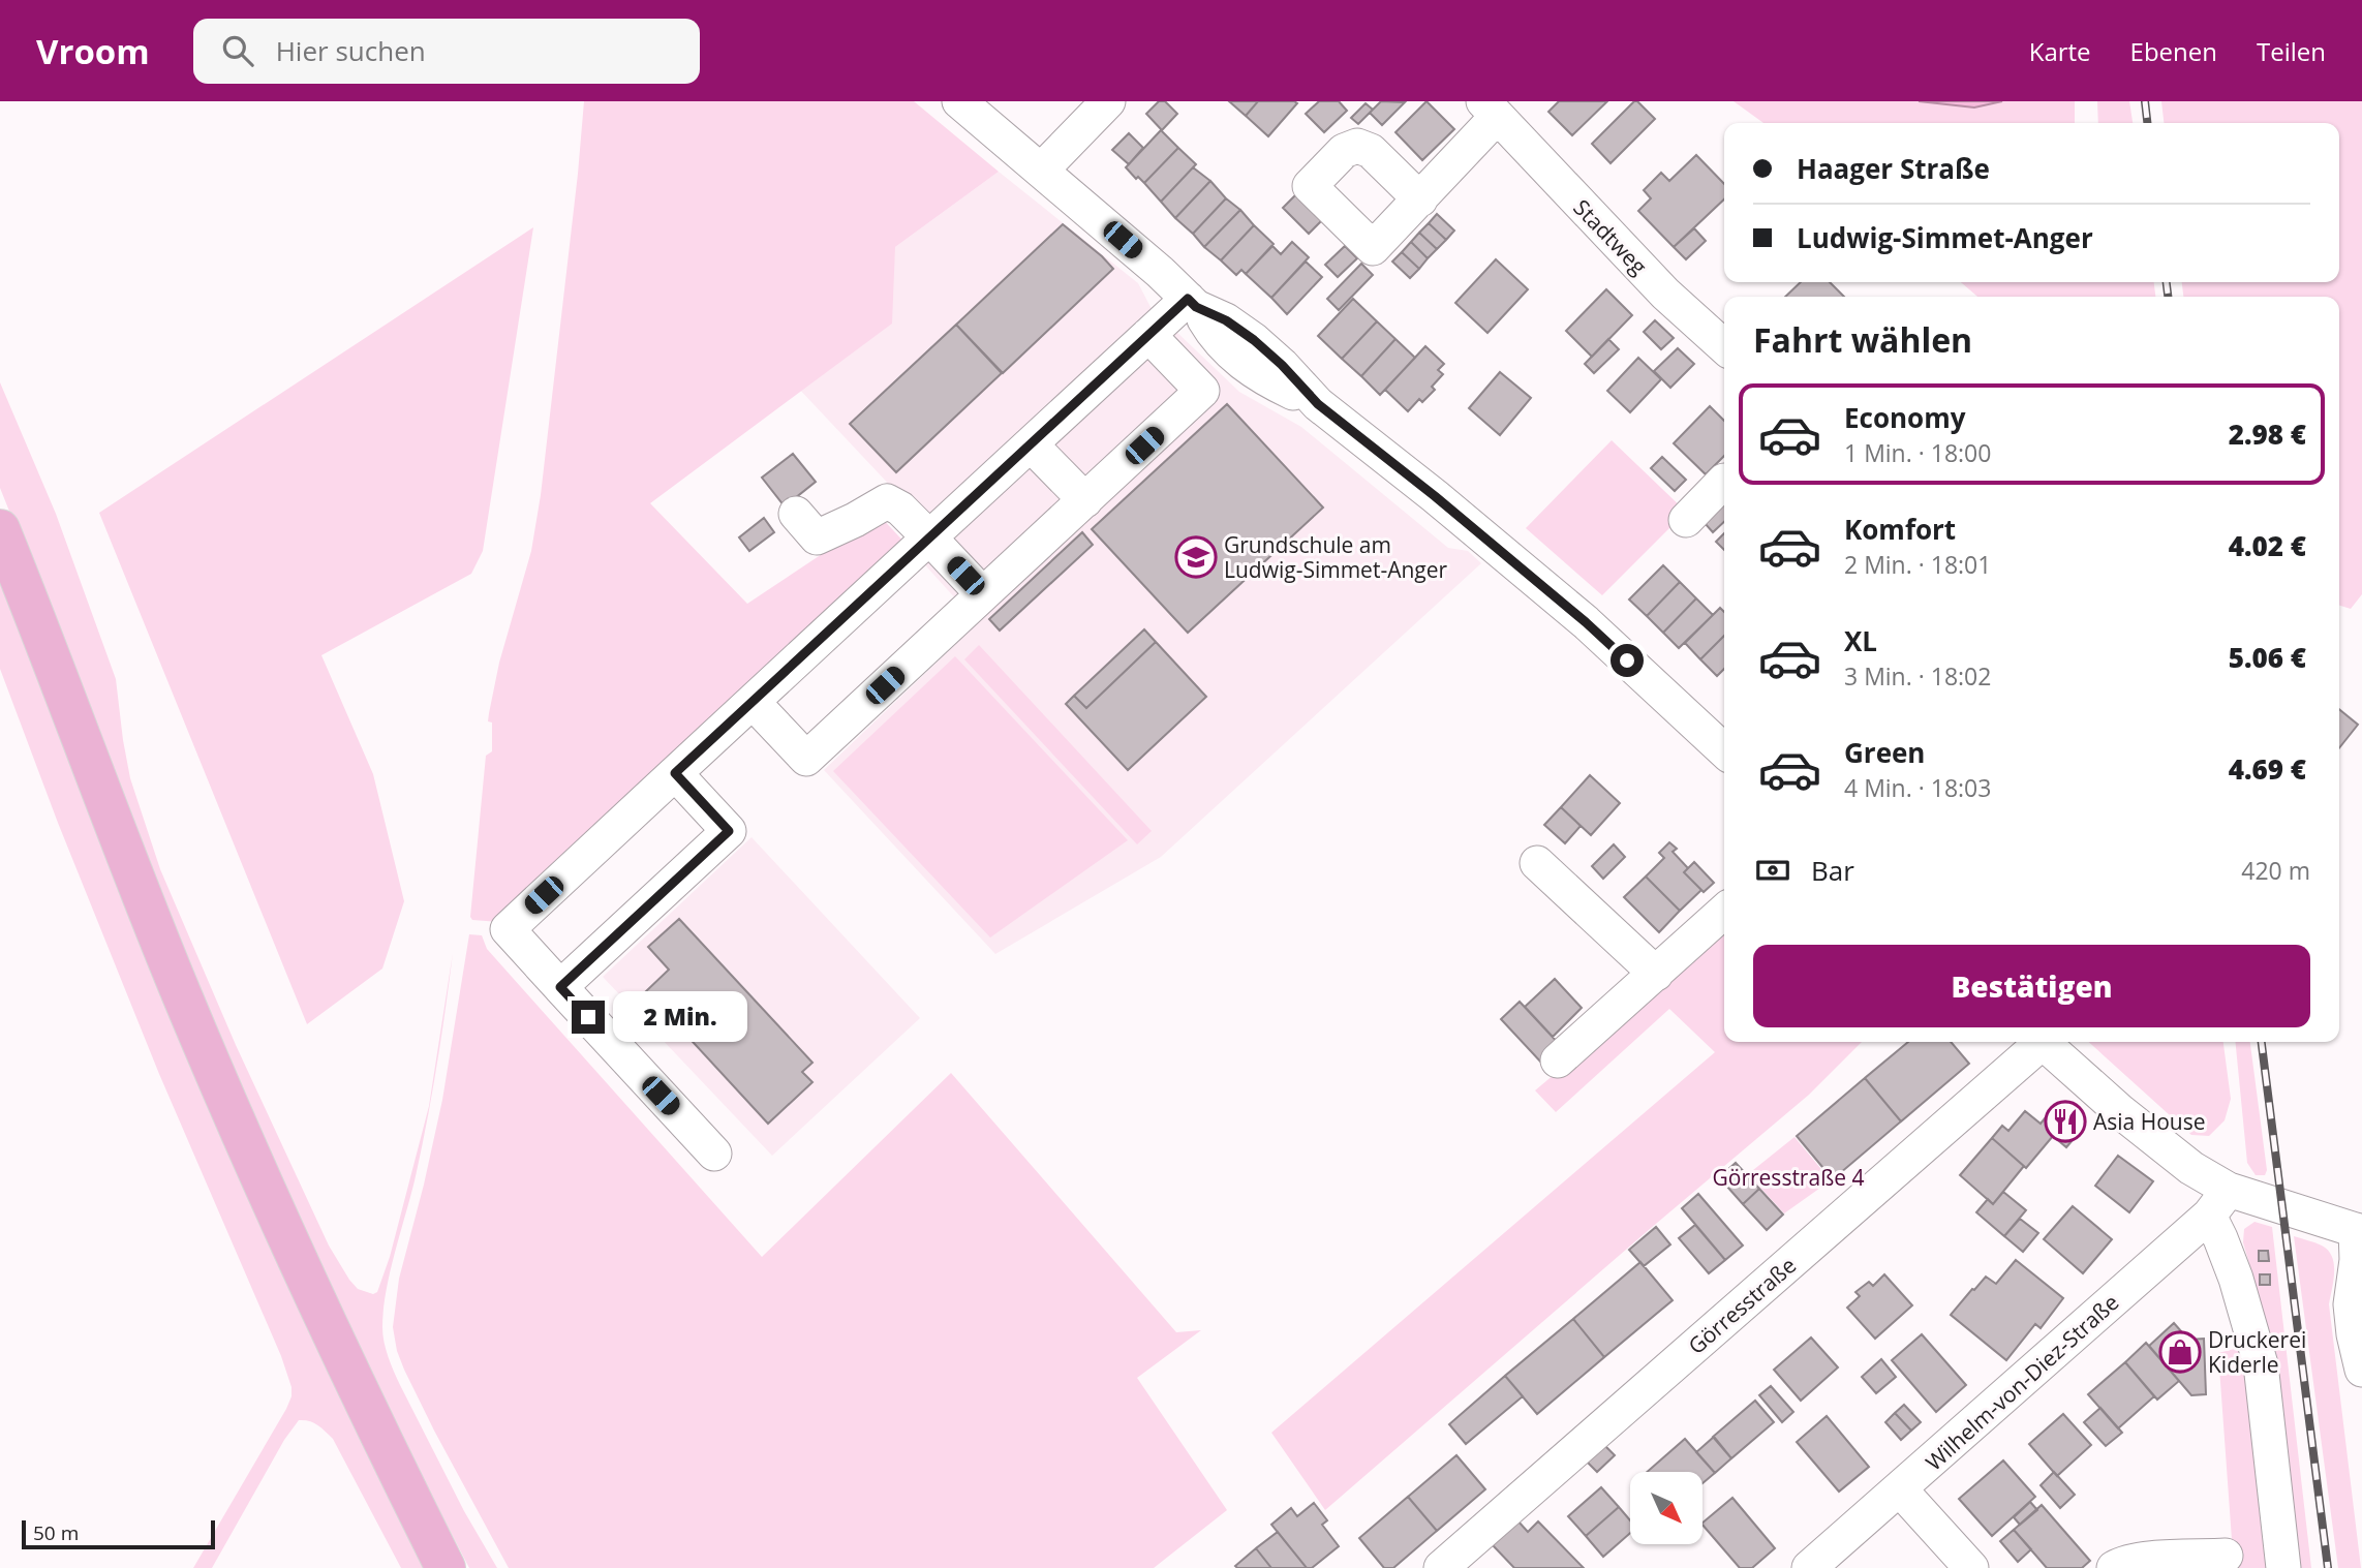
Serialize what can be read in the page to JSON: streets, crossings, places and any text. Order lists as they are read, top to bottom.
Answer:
{
  "streets": {
    "street": ["Stadtweg", "Görresstraße", "Wilhelm-von-Diez-Straße"]
  },
  "parks": ["Görresstraße 4"],
  "places": {
    "school or university": ["Grundschule am Ludwig-Simmet-Anger"],
    "restaurant": ["Asia House"],
    "shop": ["Druckerei Kiderle"]
  },
  "scale_bar": "50 m",
  "north": "bottom right",
  "page": {
    "header": "Vroom",
    "search": "Hier suchen",
    "nav": ["Karte", "Ebenen", "Teilen"],
    "banner": ["Haager Straße", "Ludwig-Simmet-Anger"],
    "heading": "Fahrt wählen",
    "list": [
      {
        "name": "Economy",
        "note": "1 Min. · 18:00",
        "value": "2.98 €"
      },
      {
        "name": "Komfort",
        "note": "2 Min. · 18:01",
        "value": "4.02 €"
      },
      {
        "name": "XL",
        "note": "3 Min. · 18:02",
        "value": "5.06 €"
      },
      {
        "name": "Green",
        "note": "4 Min. · 18:03",
        "value": "4.69 €"
      }
    ],
    "pay": ["Bar", "420 m"],
    "buttons": "Bestätigen",
    "bubble": "2 Min.",
    "scale": "50 m"
  }
}
